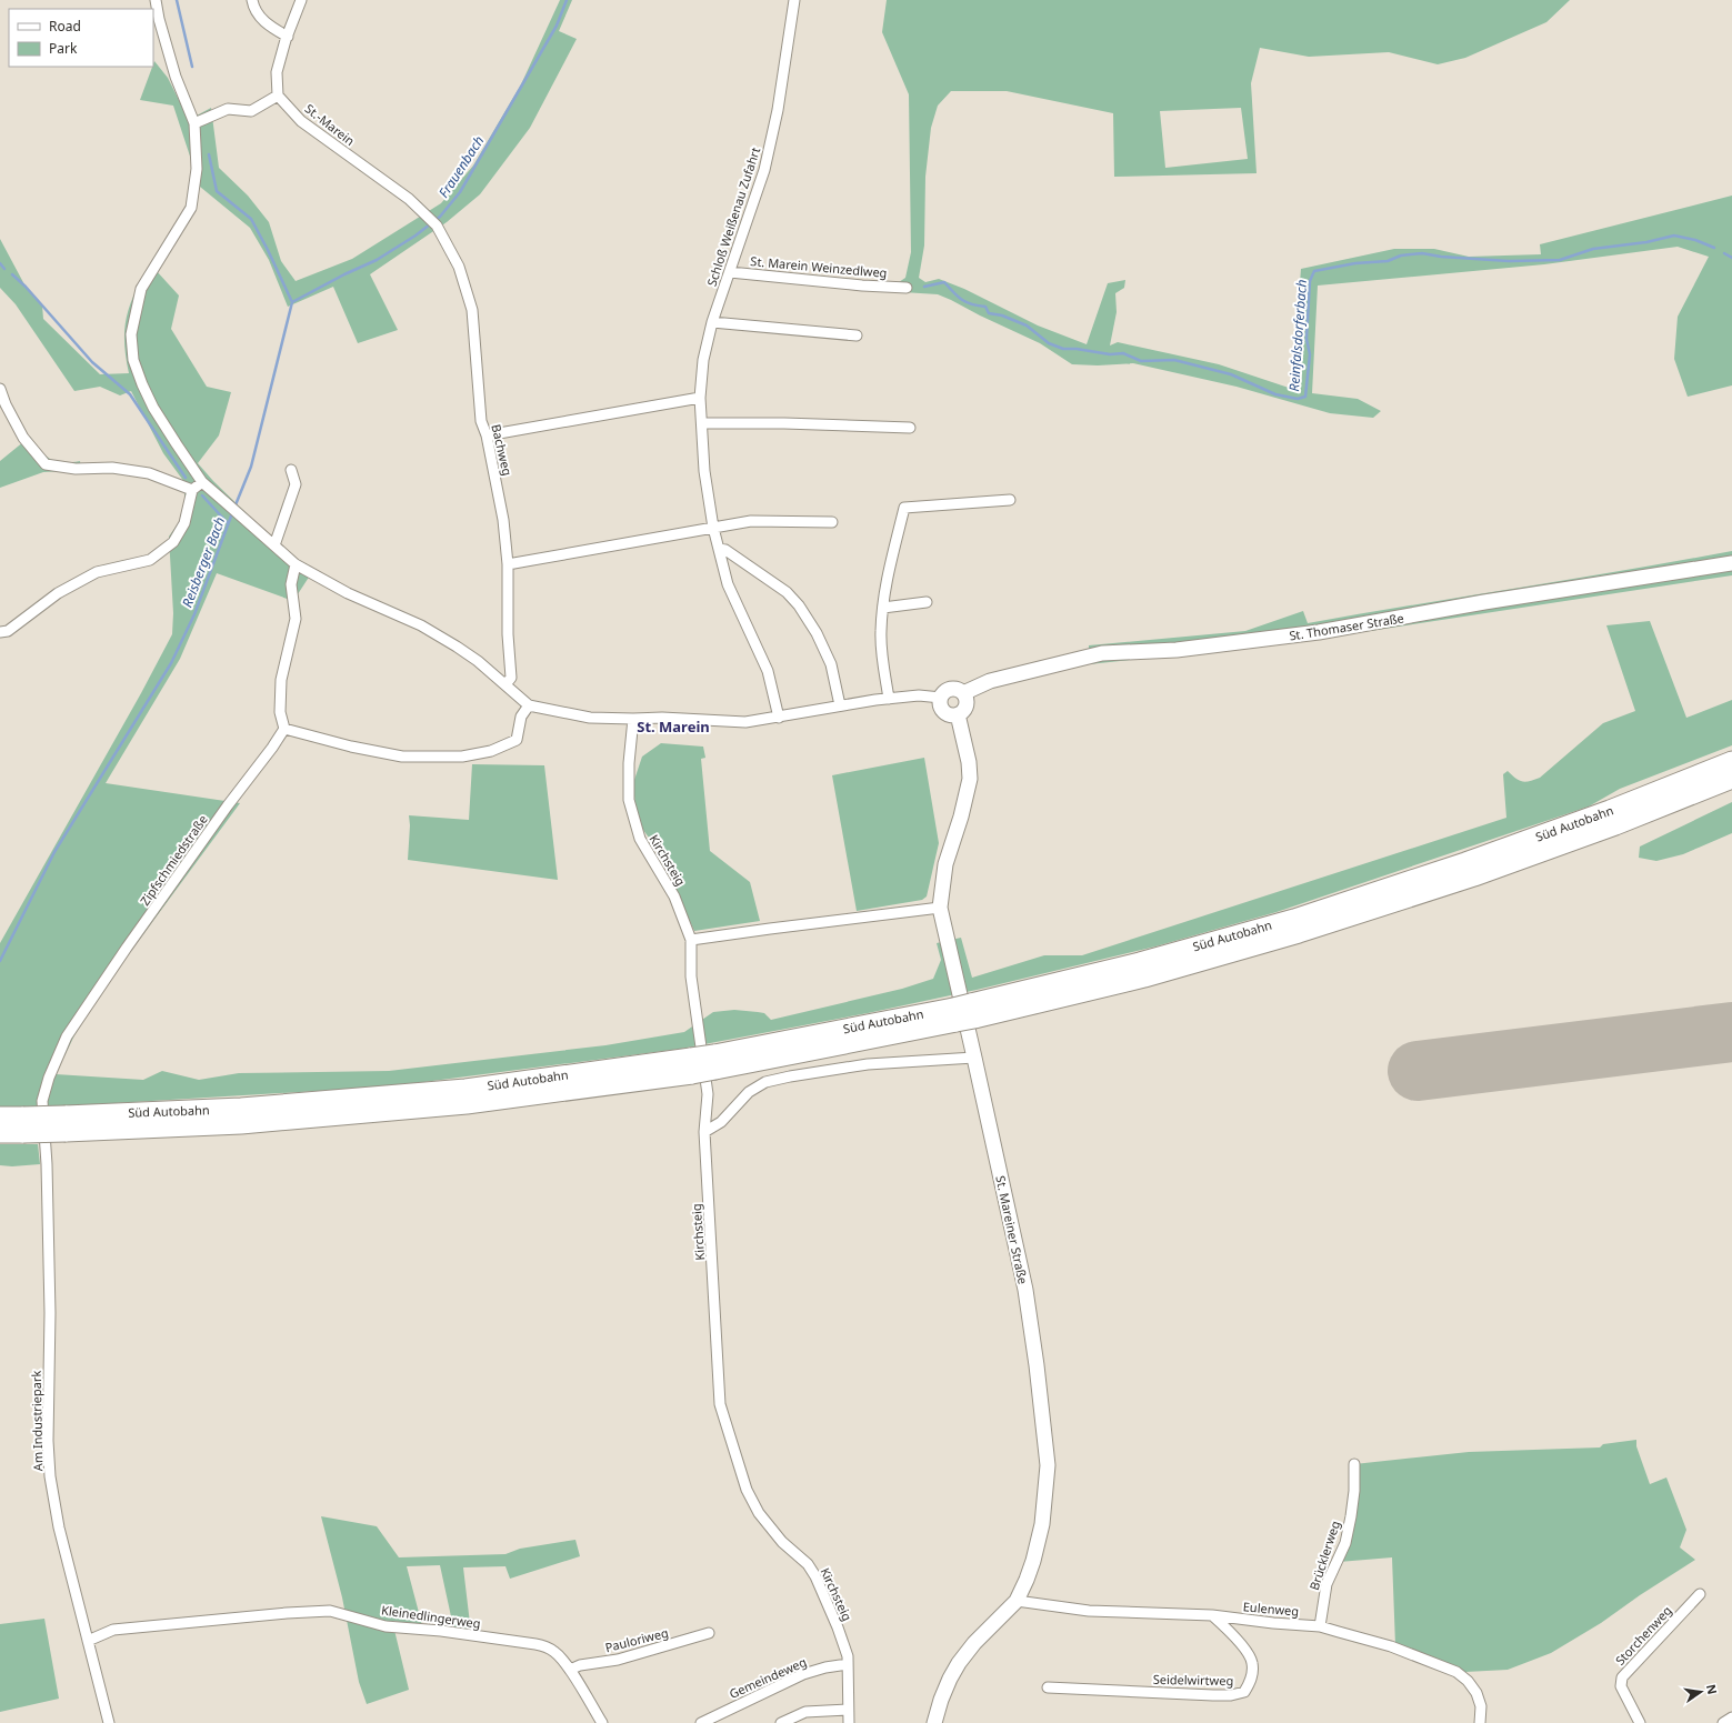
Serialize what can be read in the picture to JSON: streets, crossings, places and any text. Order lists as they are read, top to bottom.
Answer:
{
  "streets": {
    "highway": ["Süd Autobahn"],
    "main road": ["St. Thomaser Straße", "St. Mareiner Straße"],
    "street": [
      "St.-Marein",
      "Schloß Weißenau Zufahrt",
      "St. Marein Weinzedlweg",
      "Bachweg",
      "Zipfschmiedstraße",
      "Kirchsteig",
      "Am Industriepark",
      "Brücklerweg",
      "Eulenweg",
      "Kleinedlingerweg",
      "Storchenweg",
      "Pauloriweg",
      "Gemeindeweg",
      "Seidelwirtweg"
    ]
  },
  "crossings": [
    ["St.-Marein", "Bachweg"],
    ["Schloß Weißenau Zufahrt", "St. Marein Weinzedlweg"],
    ["St. Thomaser Straße", "St. Mareiner Straße"],
    ["Zipfschmiedstraße", "Am Industriepark"],
    ["Kirchsteig", "Gemeindeweg"],
    ["St. Mareiner Straße", "Eulenweg"],
    ["Am Industriepark", "Kleinedlingerweg"],
    ["Brücklerweg", "Eulenweg"],
    ["Eulenweg", "Seidelwirtweg"],
    ["Kleinedlingerweg", "Pauloriweg"]
  ],
  "districts": ["St. Marein"],
  "water": ["Frauenbach", "Reinfalsdorferbach", "Reisberger Bach"],
  "legend": ["Road", "Park"],
  "north": "right"
}
